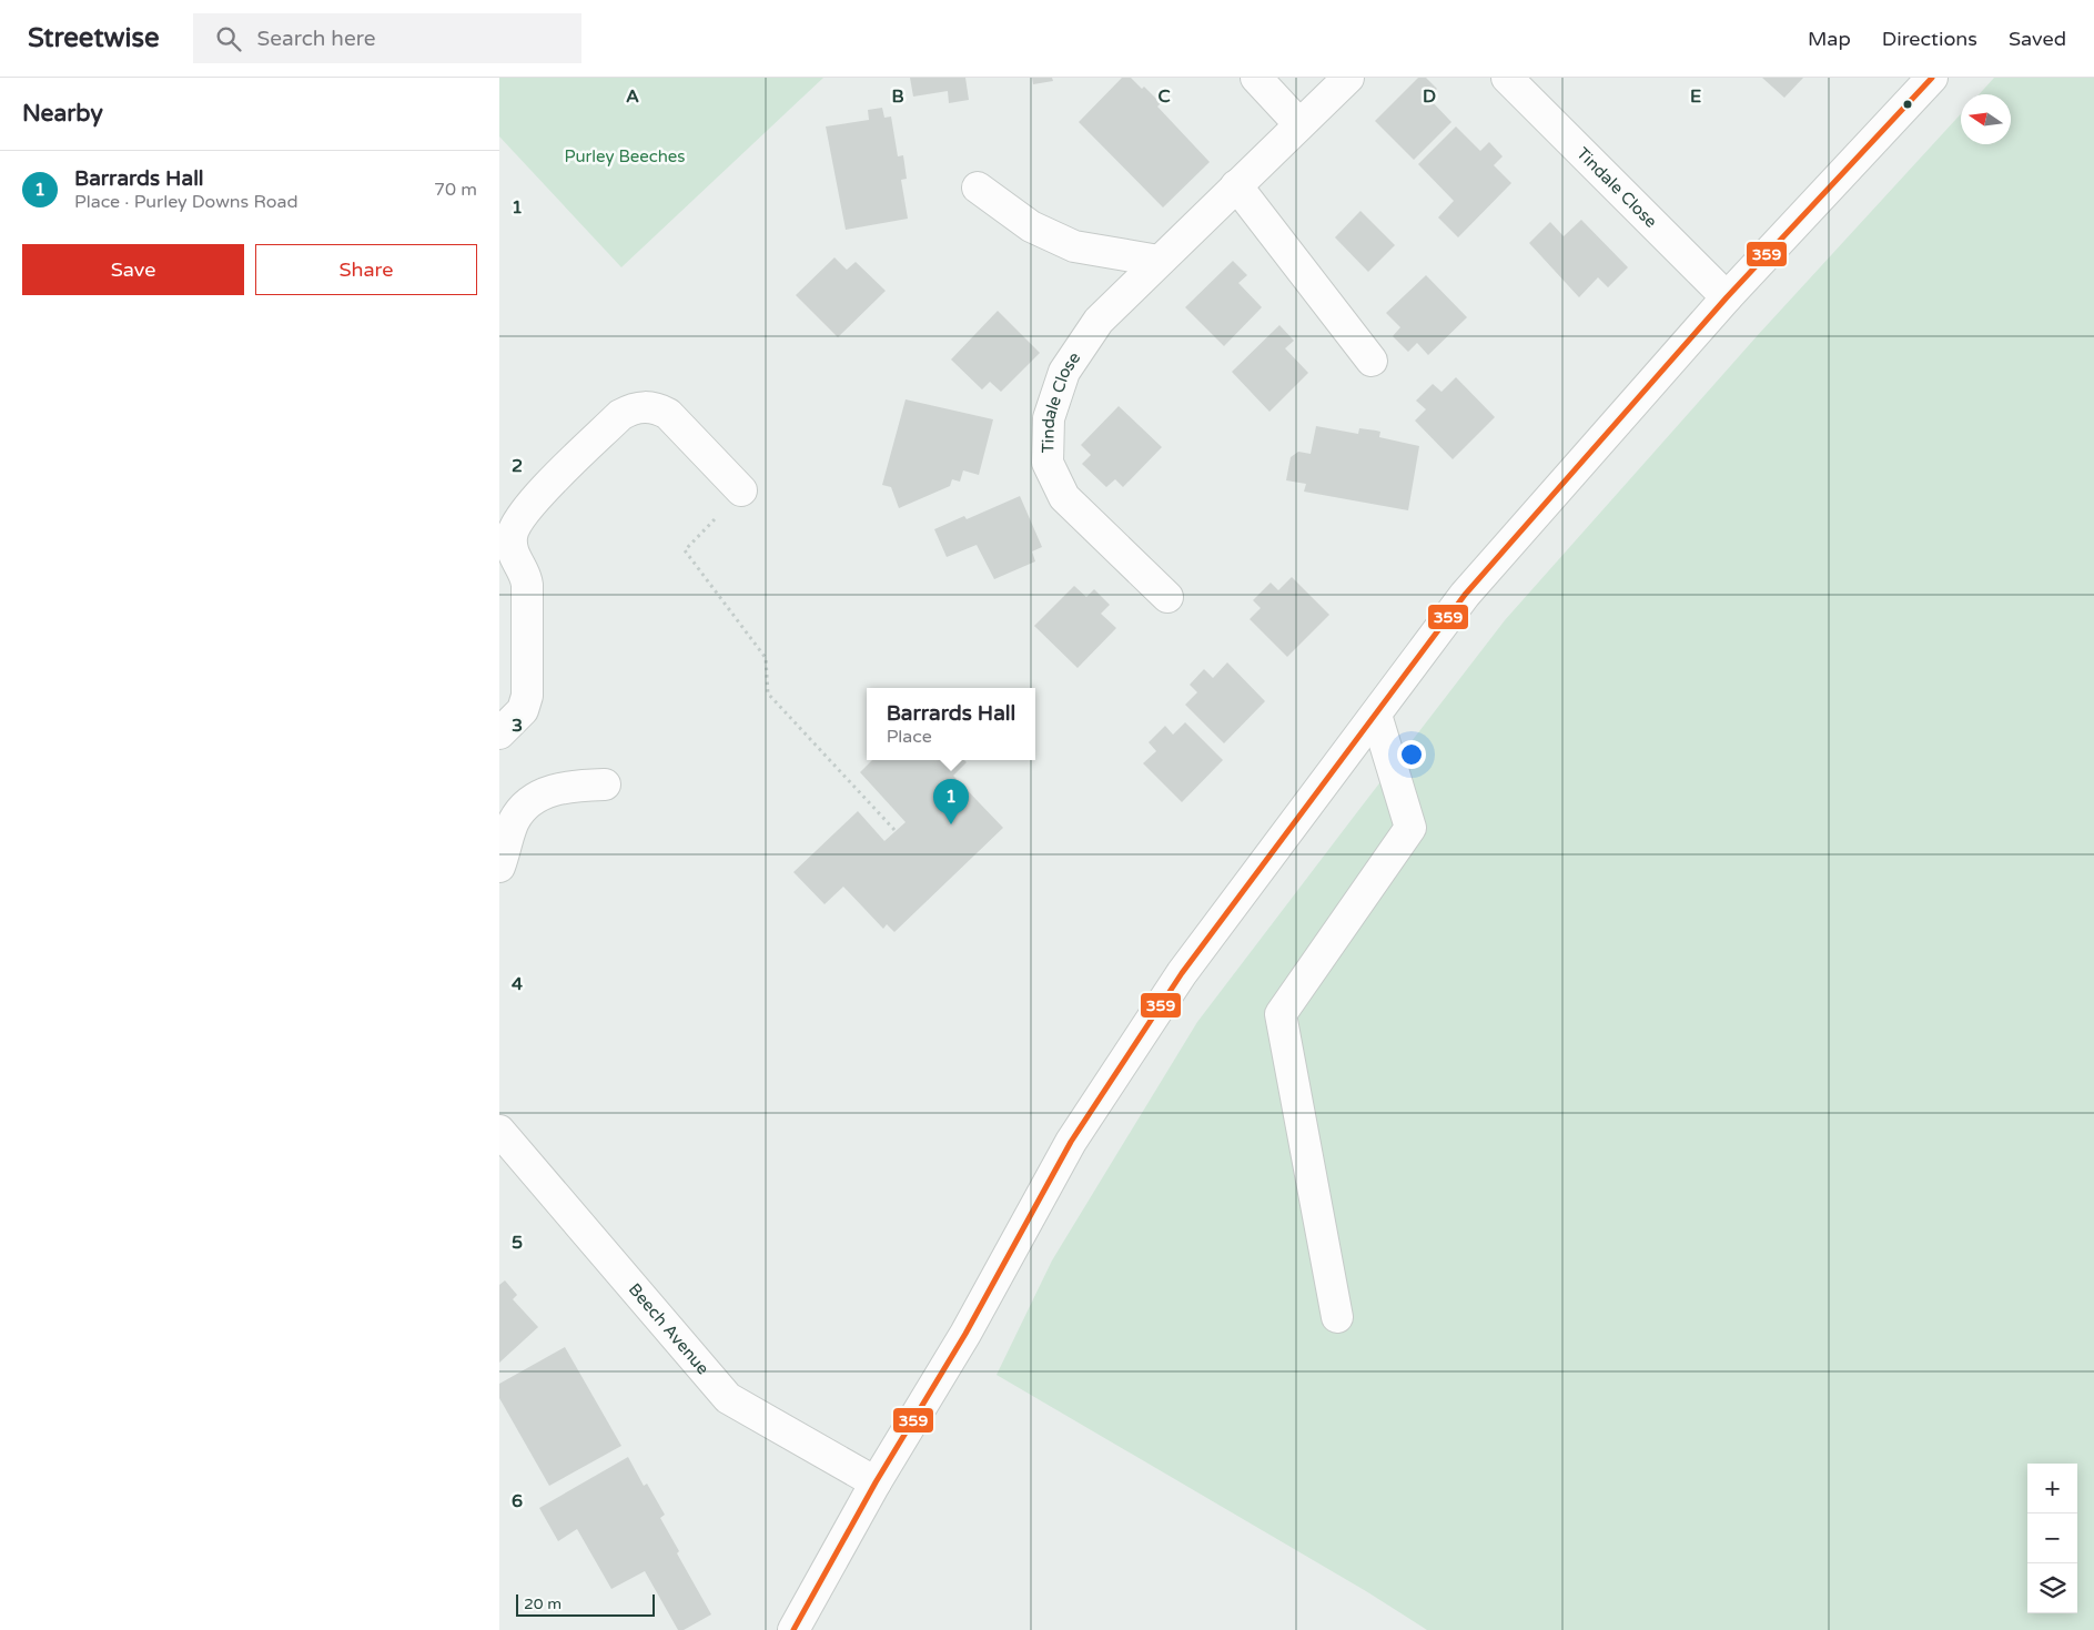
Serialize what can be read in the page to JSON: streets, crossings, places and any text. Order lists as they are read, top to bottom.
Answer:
{
  "streets": {
    "street": ["Tindale Close", "Beech Avenue"]
  },
  "parks": ["Purley Beeches"],
  "lines": ["transit line 359"],
  "scale_bar": "20 m",
  "north": "left",
  "page": {
    "header": "Streetwise",
    "search": "Search here",
    "nav": ["Map", "Directions", "Saved"],
    "heading": "Nearby",
    "list": [
      {
        "mark": "1",
        "name": "Barrards Hall",
        "note": "Place · Purley Downs Road",
        "value": "70 m"
      }
    ],
    "buttons": ["Save", "Share"],
    "popup": ["Barrards Hall", "Place"],
    "pins": "1",
    "map_buttons": ["+", "−"],
    "scale": "20 m"
  },
  "grid": {
    "columns": [
      "A",
      "B",
      "C",
      "D",
      "E"
    ],
    "rows": [
      "1",
      "2",
      "3",
      "4",
      "5",
      "6"
    ]
  }
}
